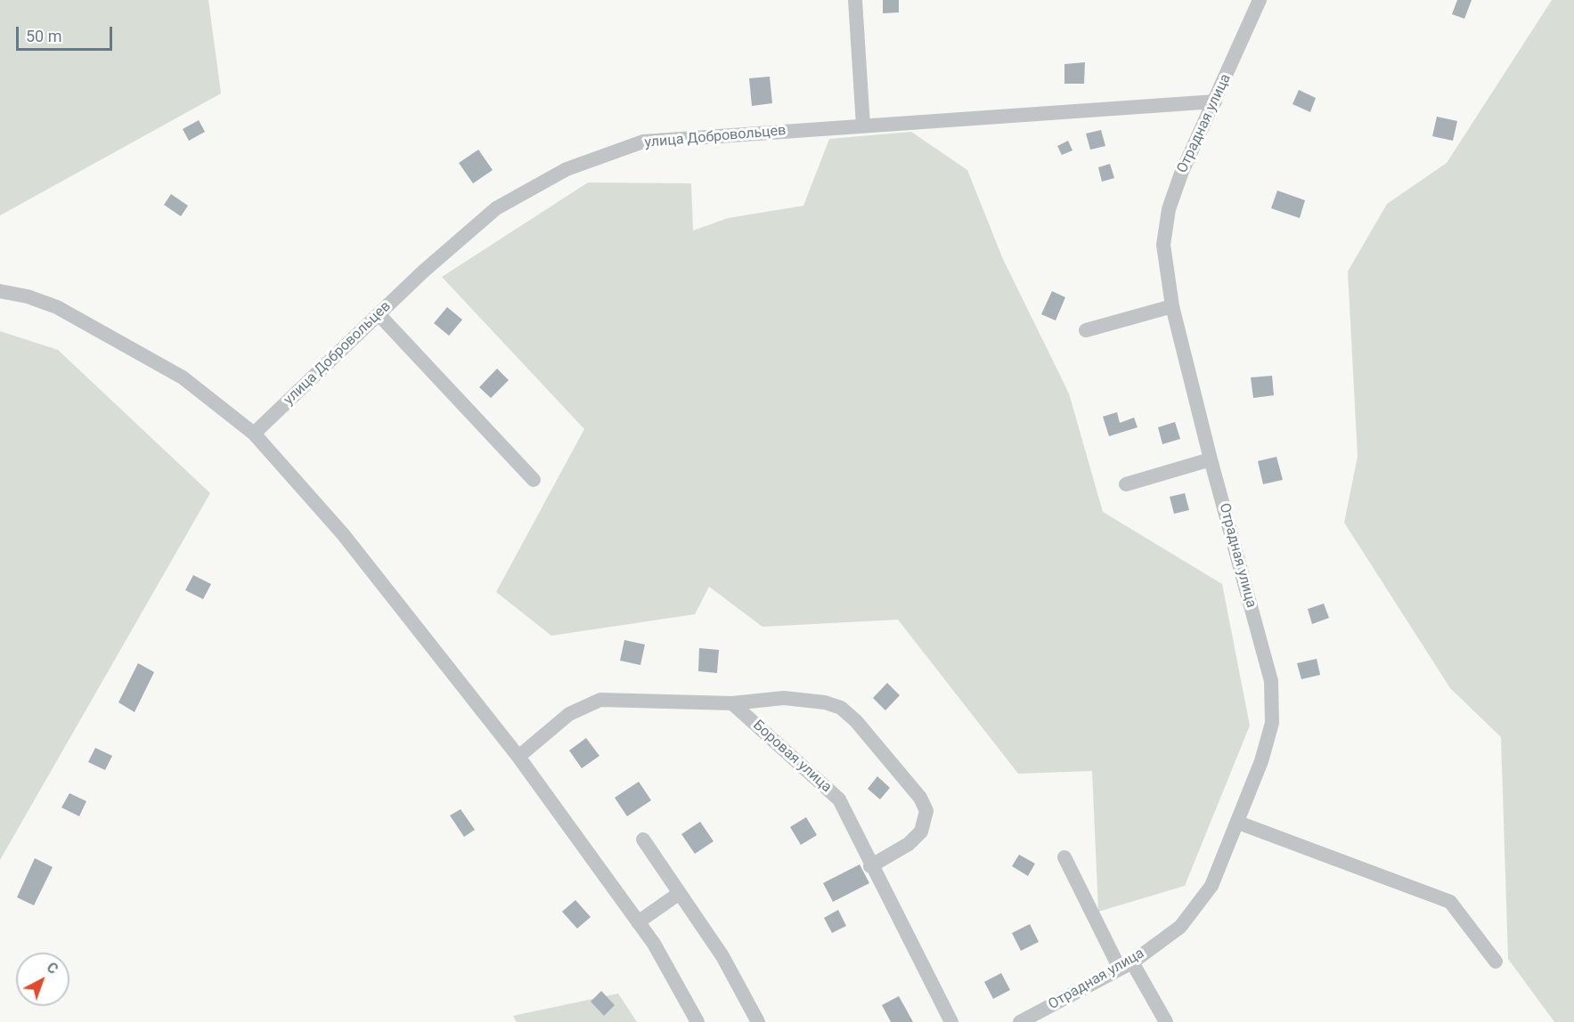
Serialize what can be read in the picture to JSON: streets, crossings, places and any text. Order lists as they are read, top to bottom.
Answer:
{
  "streets": {
    "street": ["Отрадная улица", "улица Добровольцев", "Боровая улица"]
  },
  "crossings": [
    ["Отрадная улица", "улица Добровольцев"]
  ],
  "scale_bar": "50 m",
  "north": "top right"
}
